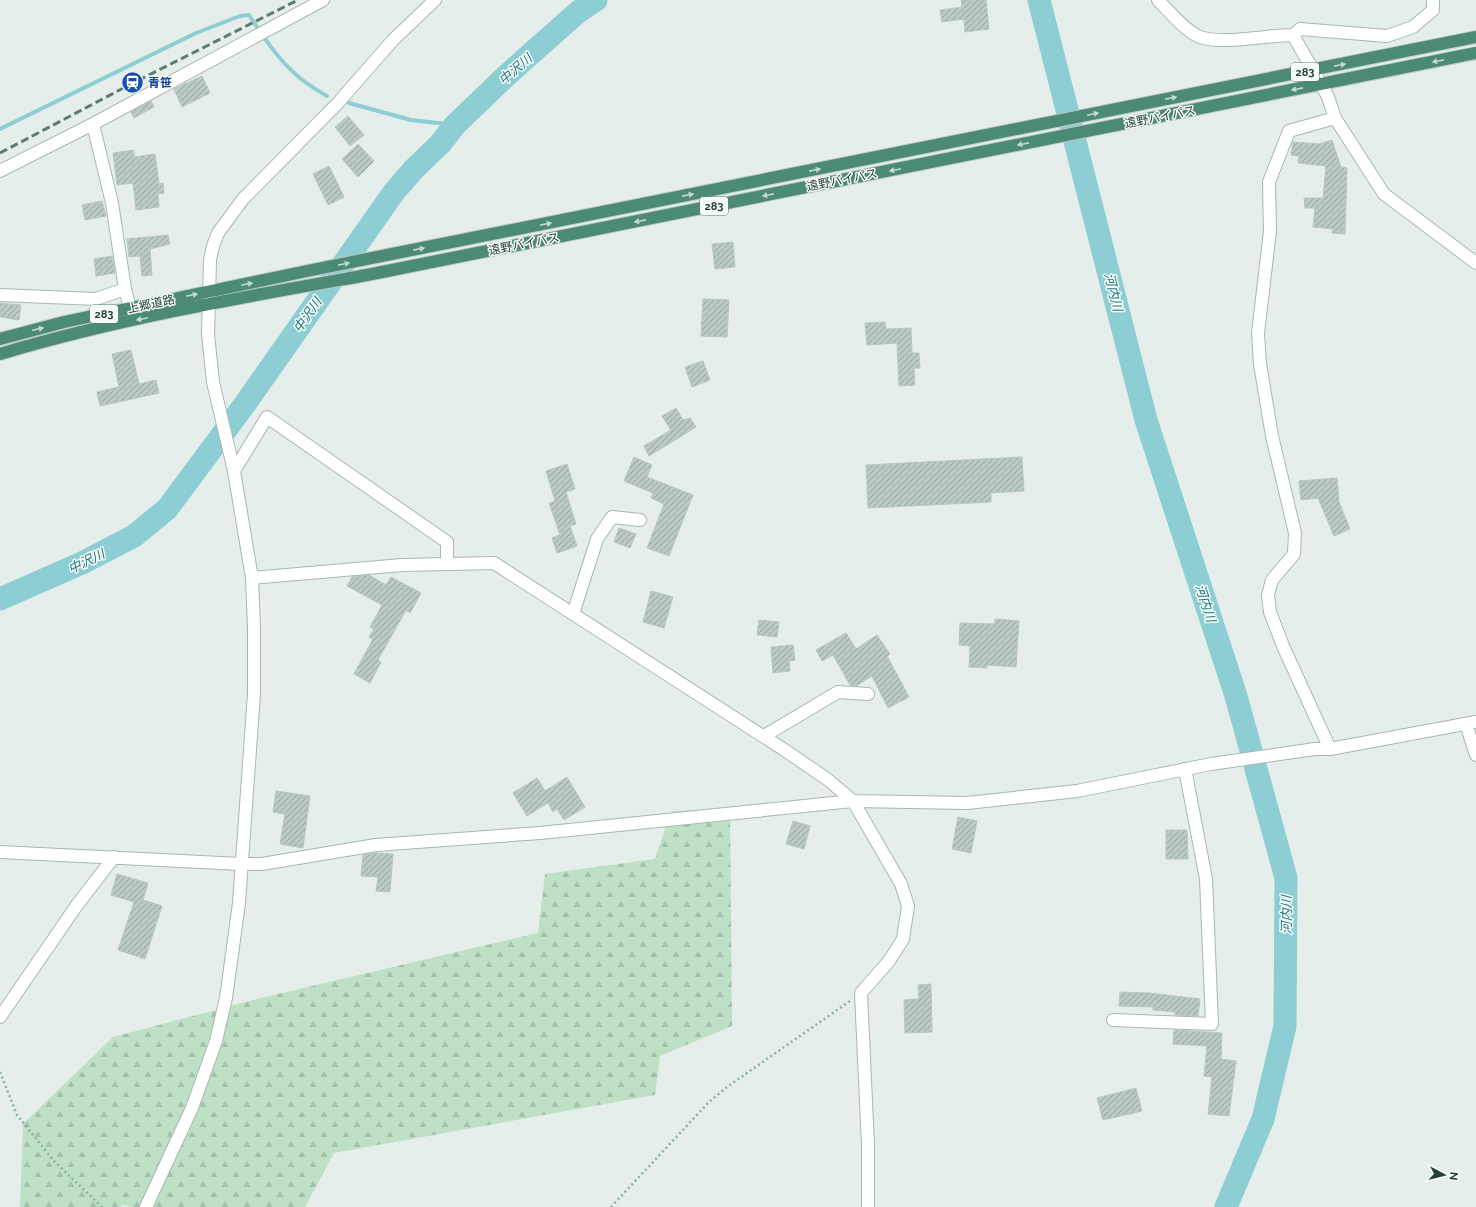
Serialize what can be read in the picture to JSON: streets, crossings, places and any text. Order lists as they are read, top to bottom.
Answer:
{
  "streets": {
    "highway": ["283", "遠野バイパス", "上郷道路"]
  },
  "crossings": [
    ["遠野バイパス", "上郷道路"]
  ],
  "water": ["中沢川", "河内川"],
  "places": {
    "station": ["青笹"]
  },
  "north": "right"
}
